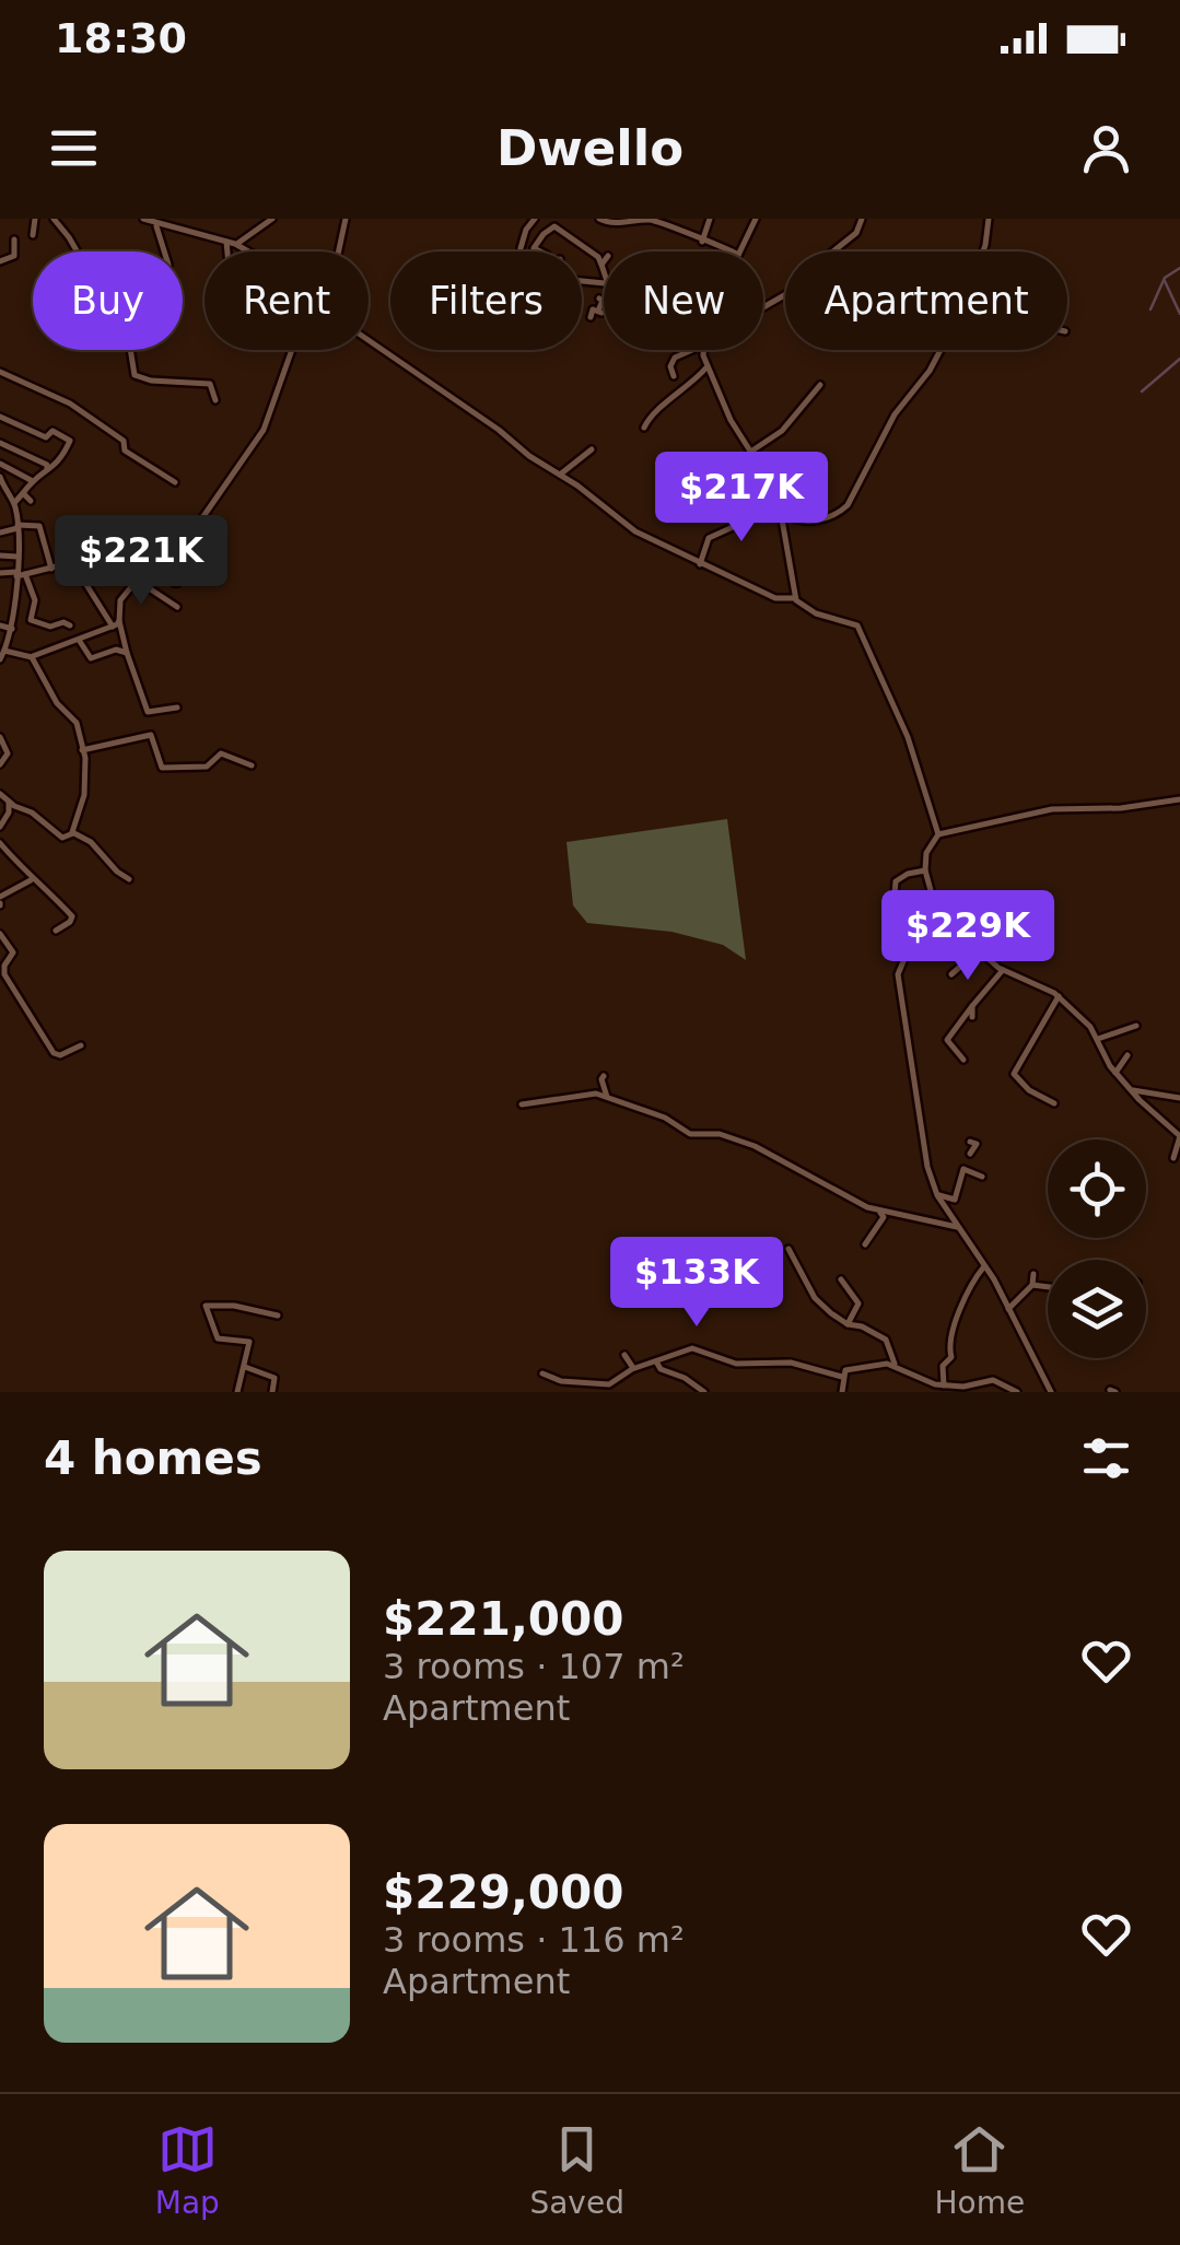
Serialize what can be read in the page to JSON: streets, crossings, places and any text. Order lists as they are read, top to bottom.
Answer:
{
  "page": {
    "status": "18:30",
    "header": "Dwello",
    "chip": [
      "Buy",
      "Rent",
      "Filters",
      "New",
      "Apartment"
    ],
    "price": [
      "$217K",
      "$221K",
      "$229K",
      "$133K"
    ],
    "heading": "4 homes",
    "list": [
      {
        "name": "$221,000",
        "note": "3 rooms · 107 m² · Apartment"
      },
      {
        "name": "$229,000",
        "note": "3 rooms · 116 m² · Apartment"
      }
    ],
    "tabs": ["Map", "Saved", "Home"]
  }
}
